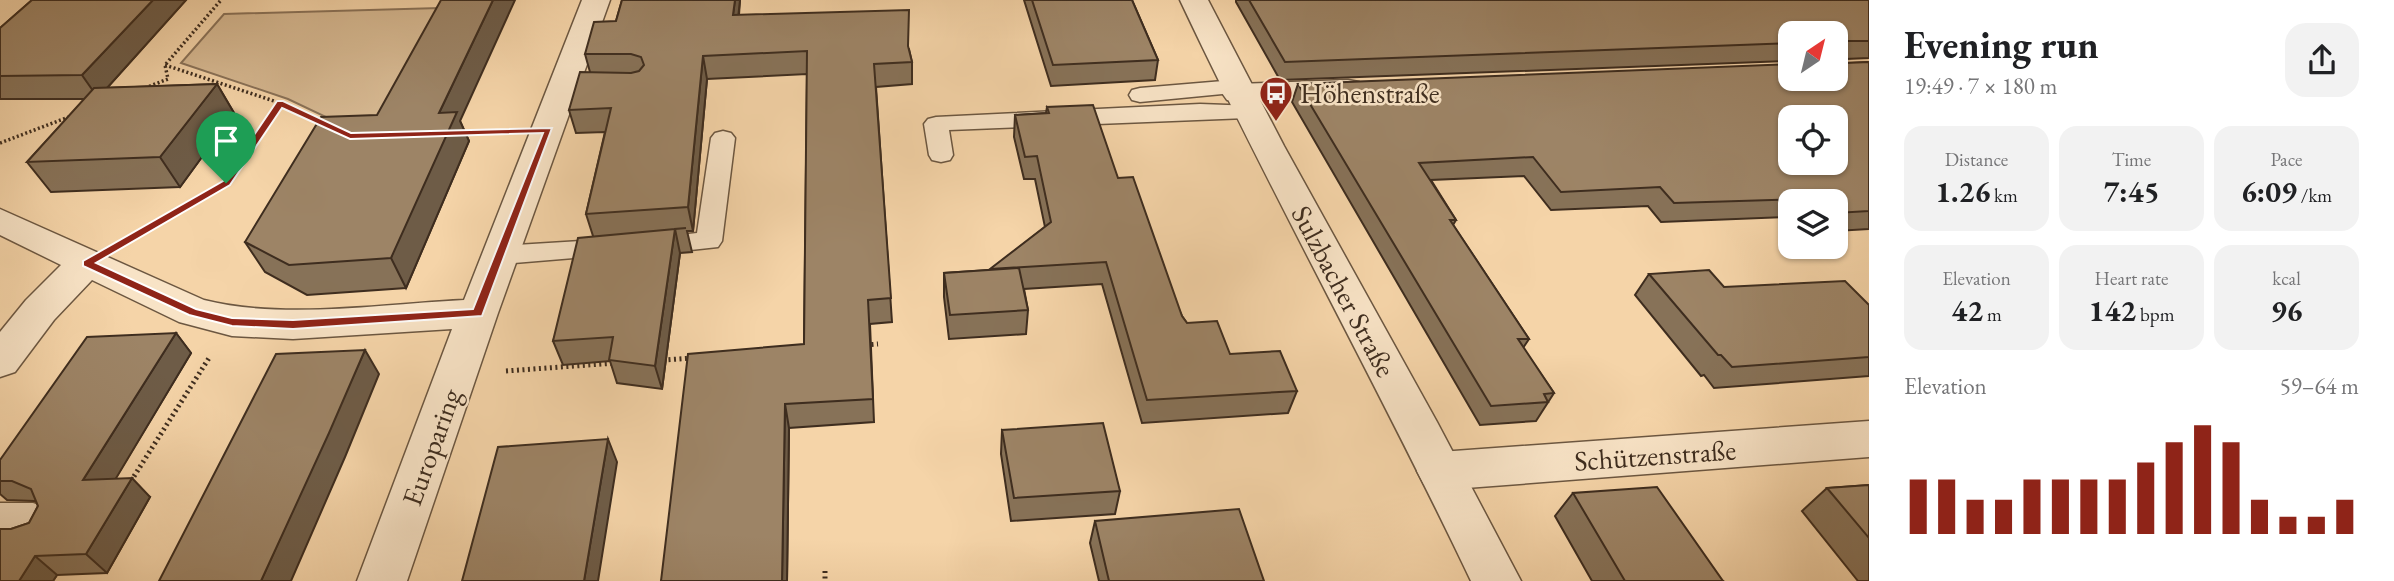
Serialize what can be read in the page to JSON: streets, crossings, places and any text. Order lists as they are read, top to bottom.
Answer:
{
  "streets": {
    "street": ["Sulzbacher Straße", "Europaring", "Schützenstraße"]
  },
  "crossings": [
    ["Sulzbacher Straße", "Schützenstraße"]
  ],
  "places": {
    "bus stop": ["Höhenstraße"]
  },
  "north": "top right",
  "page": {
    "heading": ["Evening run", "19:49 · 7 × 180 m"],
    "stats": [
      ["Distance", "1.26 km"],
      ["Time", "7:45"],
      ["Pace", "6:09 /km"],
      ["Elevation", "42 m"],
      ["Heart rate", "142 bpm"],
      ["kcal", "96"]
    ],
    "chart": ["Elevation", "59–64 m"]
  }
}
